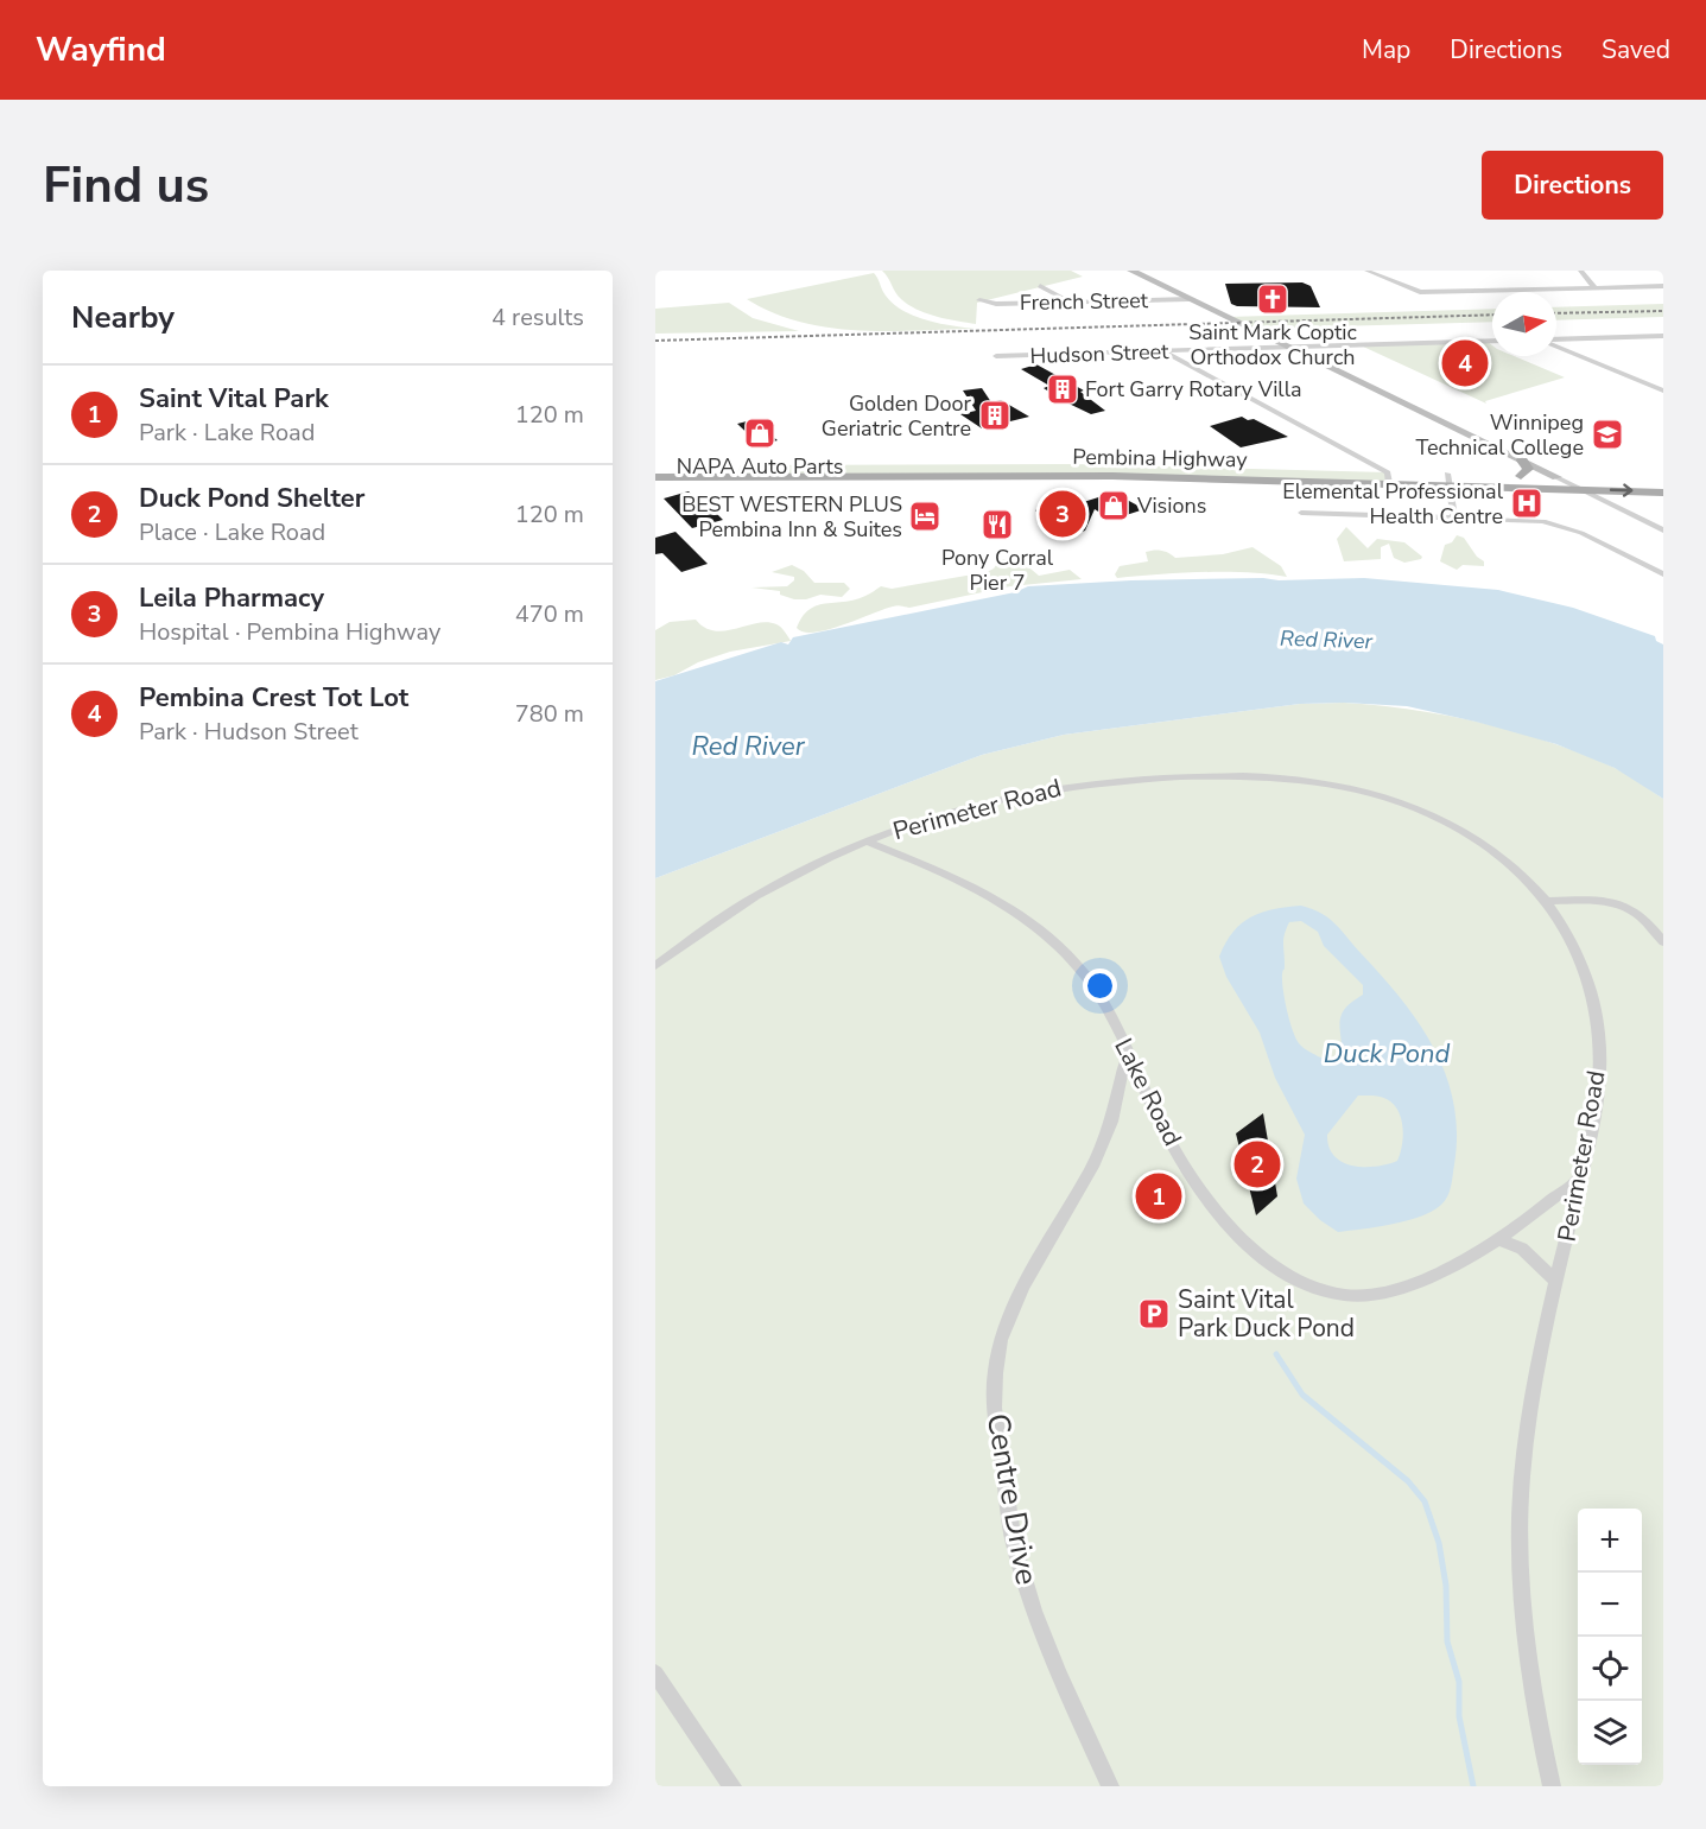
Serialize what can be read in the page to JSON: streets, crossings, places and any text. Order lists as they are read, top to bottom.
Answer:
{
  "streets": {
    "main road": ["Pembina Highway"],
    "street": [
      "French Street",
      "Hudson Street",
      "Perimeter Road",
      "Lake Road",
      "Centre Drive"
    ]
  },
  "crossings": [
    ["Perimeter Road", "Lake Road"],
    ["Lake Road", "Centre Drive"]
  ],
  "water": ["Red River", "Duck Pond"],
  "places": {
    "church": ["Saint Mark Coptic Orthodox Church"],
    "building": ["Fort Garry Rotary Villa", "Golden Door Geriatric Centre"],
    "shop": ["NAPA Auto Parts", "Visions"],
    "school or university": ["Winnipeg Technical College"],
    "hospital": ["Elemental Professional Health Centre"],
    "hotel": ["BEST WESTERN PLUS Pembina Inn & Suites"],
    "restaurant": ["Pony Corral Pier 7"],
    "parking": ["Saint Vital Park Duck Pond"]
  },
  "north": "right",
  "page": {
    "header": "Wayfind",
    "nav": ["Map", "Directions", "Saved"],
    "buttons": "Directions",
    "title": "Find us",
    "heading": ["Nearby", "4 results"],
    "pins": [
      "4",
      "3",
      "2",
      "1"
    ],
    "list": [
      {
        "mark": "1",
        "name": "Saint Vital Park",
        "note": "Park · Lake Road",
        "value": "120 m"
      },
      {
        "mark": "2",
        "name": "Duck Pond Shelter",
        "note": "Place · Lake Road",
        "value": "120 m"
      },
      {
        "mark": "3",
        "name": "Leila Pharmacy",
        "note": "Hospital · Pembina Highway",
        "value": "470 m"
      },
      {
        "mark": "4",
        "name": "Pembina Crest Tot Lot",
        "note": "Park · Hudson Street",
        "value": "780 m"
      }
    ],
    "map_buttons": ["+", "−"]
  }
}
